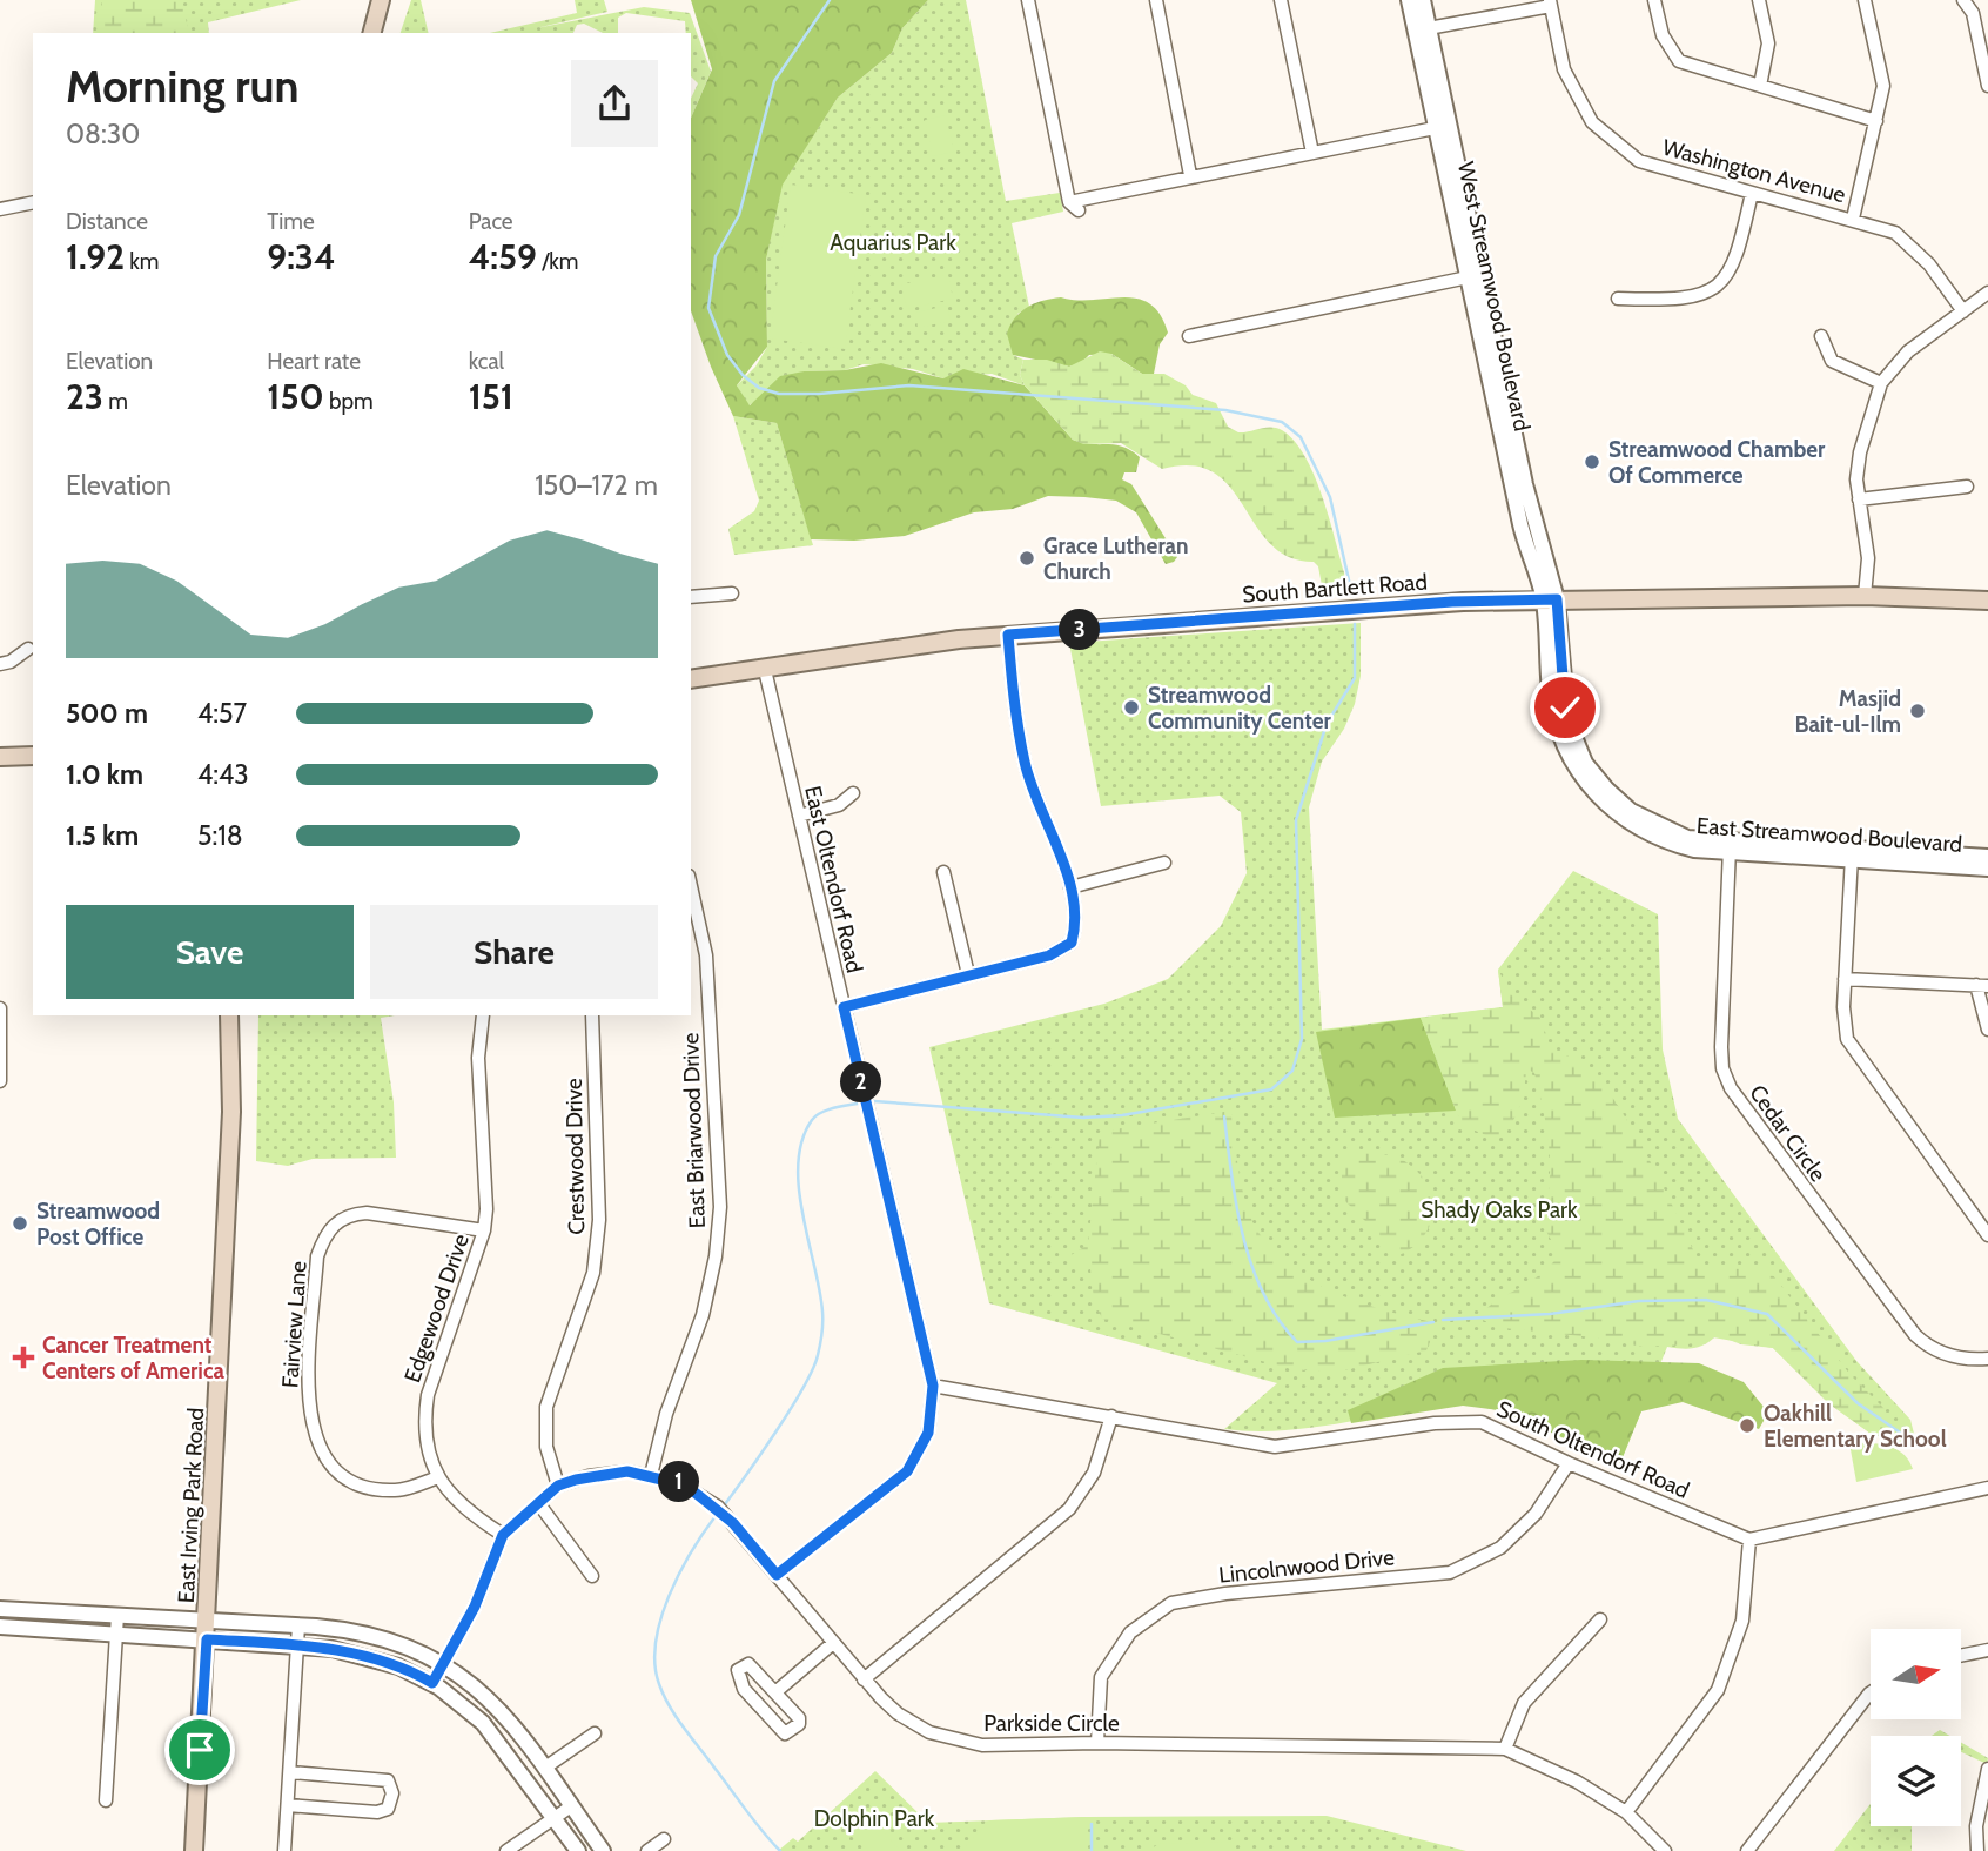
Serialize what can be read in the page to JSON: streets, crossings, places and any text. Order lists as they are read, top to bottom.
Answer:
{
  "streets": {
    "main road": ["South Bartlett Road", "East Irving Park Road"],
    "street": [
      "Washington Avenue",
      "West Streamwood Boulevard",
      "East Streamwood Boulevard",
      "East Oltendorf Road",
      "East Briarwood Drive",
      "Cedar Circle",
      "Crestwood Drive",
      "Edgewood Drive",
      "Fairview Lane",
      "South Oltendorf Road",
      "Lincolnwood Drive",
      "Parkside Circle"
    ]
  },
  "crossings": [
    ["West Streamwood Boulevard", "South Bartlett Road"],
    ["West Streamwood Boulevard", "East Streamwood Boulevard"],
    ["South Bartlett Road", "East Streamwood Boulevard"],
    ["South Bartlett Road", "East Oltendorf Road"],
    ["East Streamwood Boulevard", "Cedar Circle"],
    ["East Oltendorf Road", "South Oltendorf Road"],
    ["East Oltendorf Road", "Parkside Circle"],
    ["East Briarwood Drive", "Parkside Circle"],
    ["Crestwood Drive", "Parkside Circle"],
    ["Edgewood Drive", "Fairview Lane"],
    ["South Oltendorf Road", "Lincolnwood Drive"],
    ["Lincolnwood Drive", "Parkside Circle"]
  ],
  "parks": ["Aquarius Park", "Shady Oaks Park", "Dolphin Park"],
  "places": {
    "other": [
      "Streamwood Chamber Of Commerce",
      "Grace Lutheran Church",
      "Streamwood Community Center",
      "Masjid Bait-ul-Ilm",
      "Streamwood Post Office",
      "Oakhill Elementary School"
    ],
    "health": ["Cancer Treatment Centers of America"]
  },
  "north": "right",
  "page": {
    "heading": ["Morning run", "08:30"],
    "stats": [
      ["Distance", "1.92 km"],
      ["Time", "9:34"],
      ["Pace", "4:59 /km"],
      ["Elevation", "23 m"],
      ["Heart rate", "150 bpm"],
      ["kcal", "151"]
    ],
    "chart": ["Elevation", "150–172 m"],
    "pins": ["3", "2", "1"],
    "list": [
      {
        "name": "500 m",
        "note": "4:57"
      },
      {
        "name": "1.0 km",
        "note": "4:43"
      },
      {
        "name": "1.5 km",
        "note": "5:18"
      }
    ],
    "buttons": ["Save", "Share"]
  }
}
